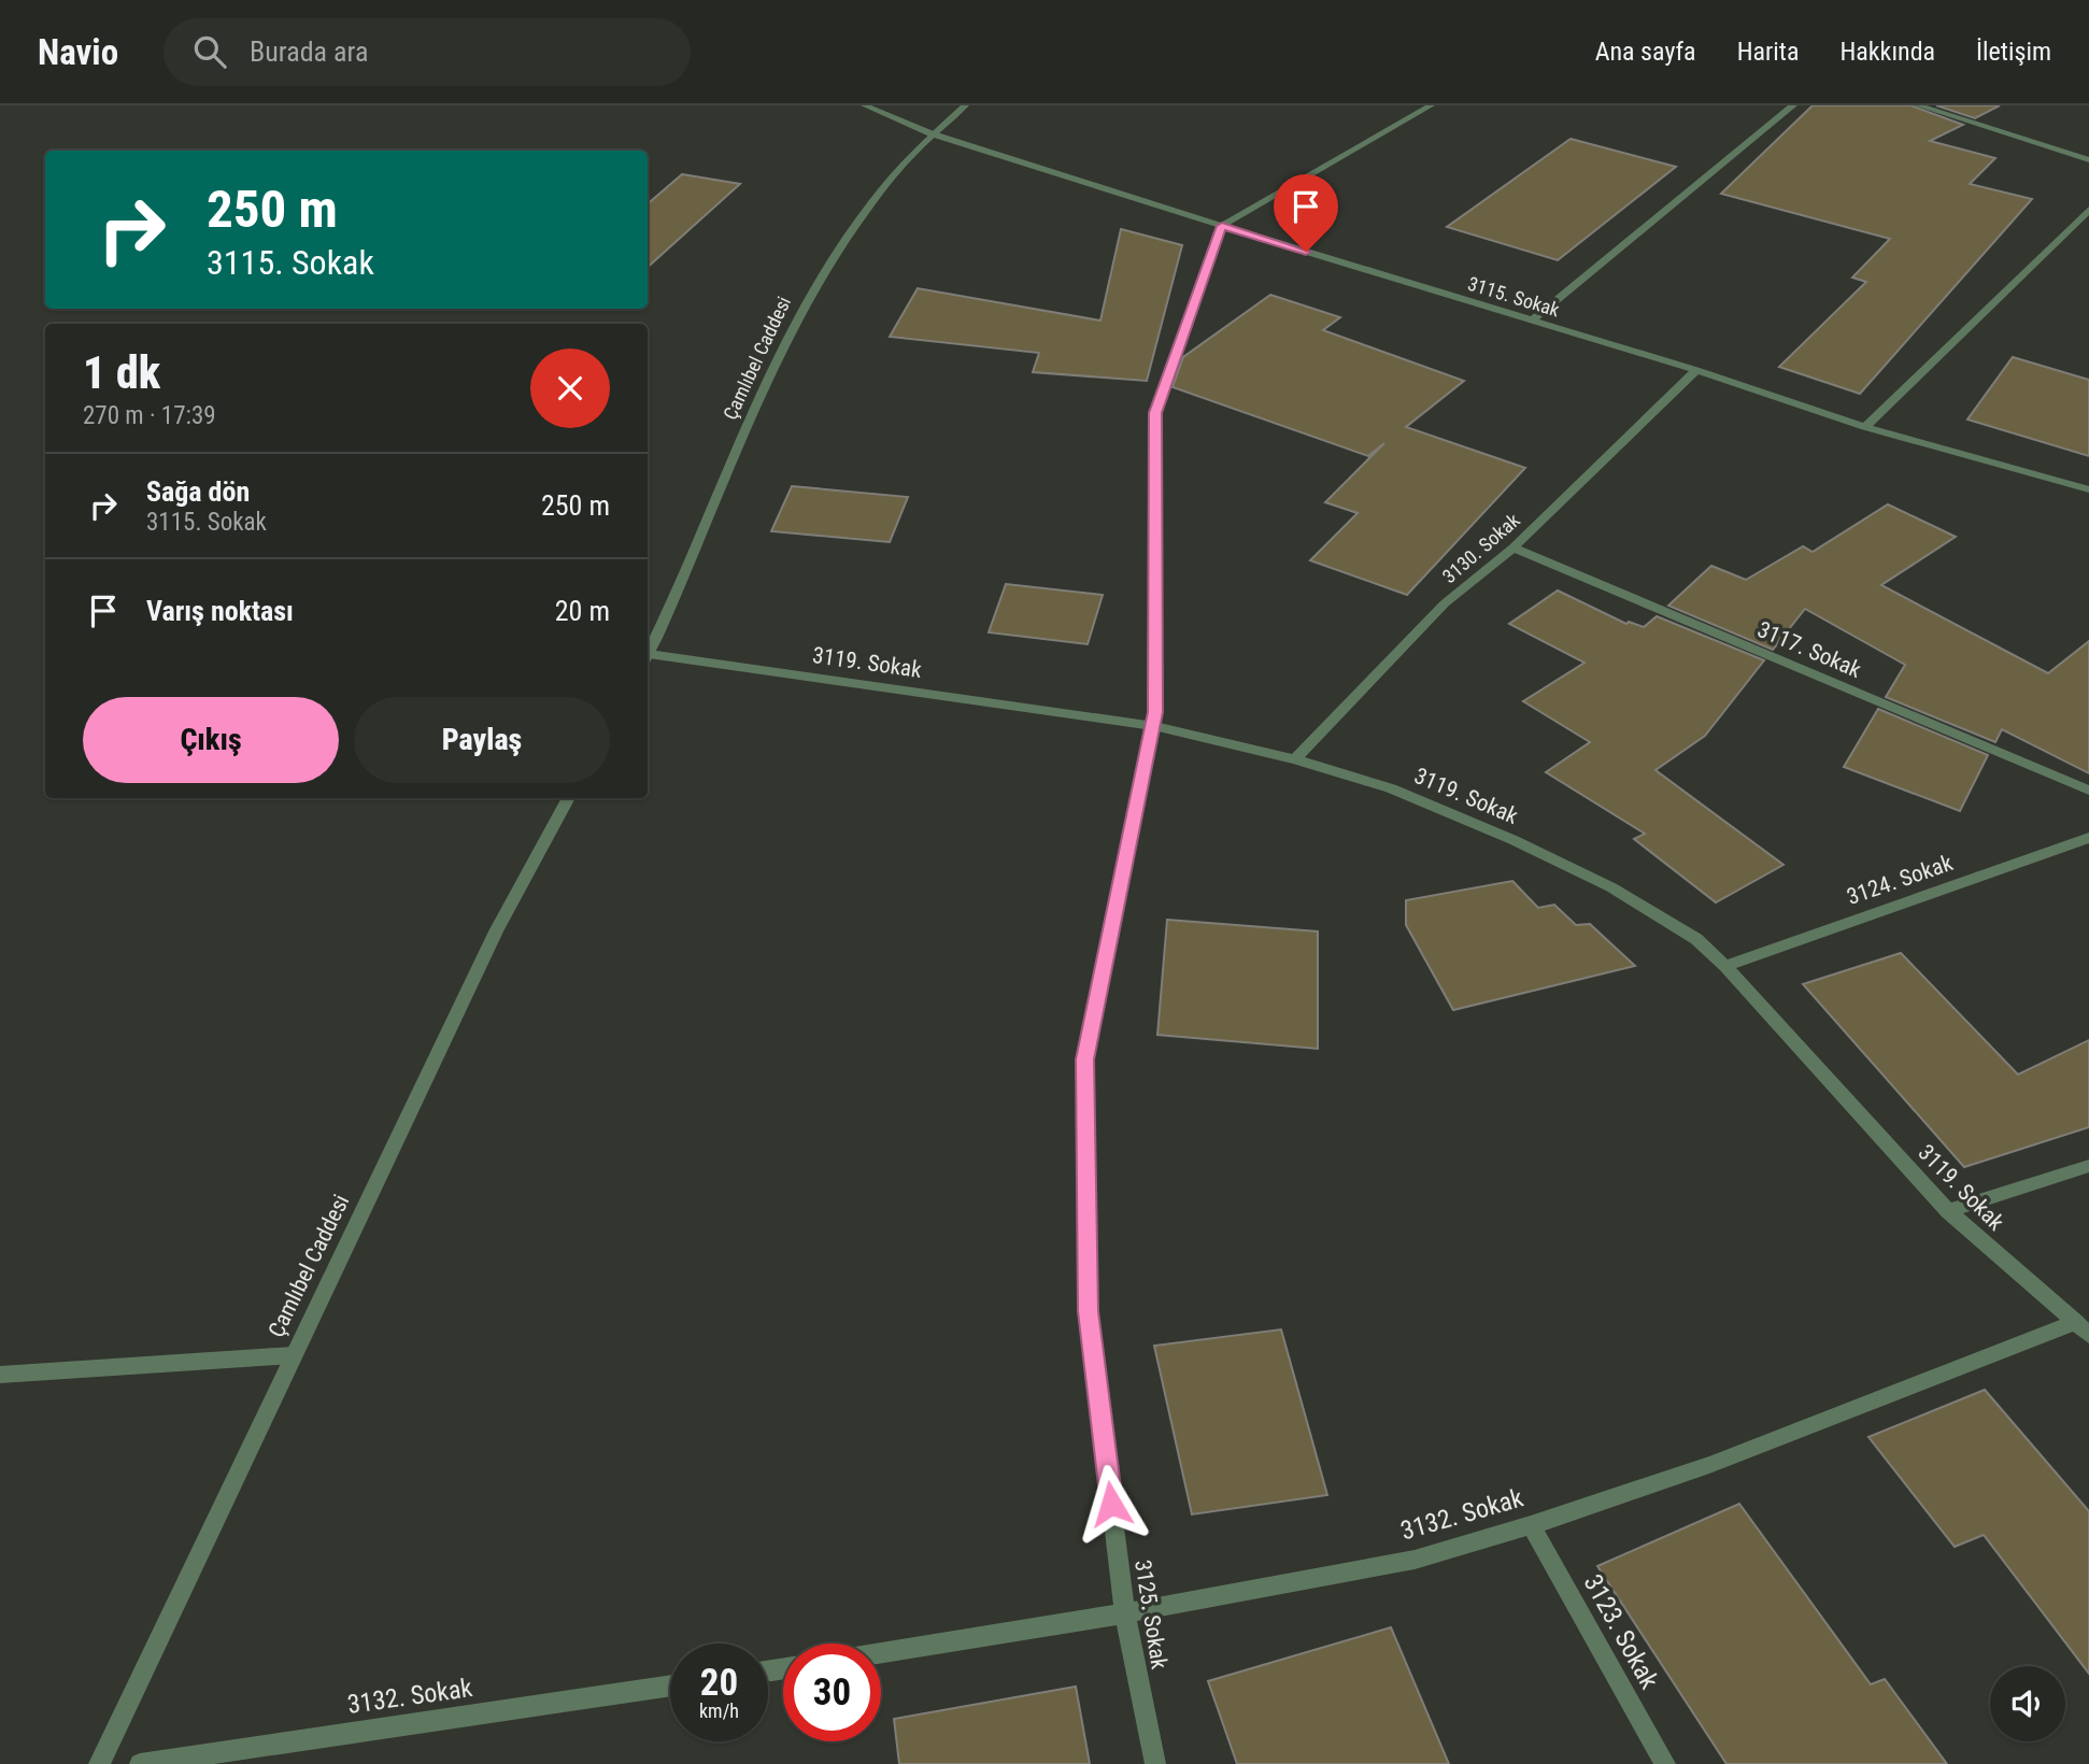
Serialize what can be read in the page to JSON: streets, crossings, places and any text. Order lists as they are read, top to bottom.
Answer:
{
  "streets": {
    "street": [
      "3115. Sokak",
      "Çamlıbel Caddesi",
      "3130. Sokak",
      "3117. Sokak",
      "3119. Sokak",
      "3124. Sokak",
      "3132. Sokak",
      "3125. Sokak",
      "3123. Sokak"
    ]
  },
  "crossings": [
    ["3115. Sokak", "Çamlıbel Caddesi"],
    ["3115. Sokak", "3130. Sokak"],
    ["3115. Sokak", "3125. Sokak"],
    ["3130. Sokak", "3117. Sokak"],
    ["3130. Sokak", "3119. Sokak"],
    ["3119. Sokak", "3124. Sokak"],
    ["3119. Sokak", "3132. Sokak"],
    ["3119. Sokak", "3125. Sokak"],
    ["3132. Sokak", "3125. Sokak"],
    ["3132. Sokak", "3123. Sokak"]
  ],
  "page": {
    "header": "Navio",
    "search": "Burada ara",
    "nav": [
      "Ana sayfa",
      "Harita",
      "Hakkında",
      "İletişim"
    ],
    "turn": ["250 m", "3115. Sokak"],
    "heading": ["1 dk", "270 m · 17:39"],
    "list": [
      {
        "name": "Sağa dön",
        "note": "3115. Sokak",
        "value": "250 m"
      },
      {
        "name": "Varış noktası",
        "value": "20 m"
      }
    ],
    "buttons": ["Çıkış", "Paylaş"],
    "speed": "20 km/h",
    "limit": "30"
  }
}
